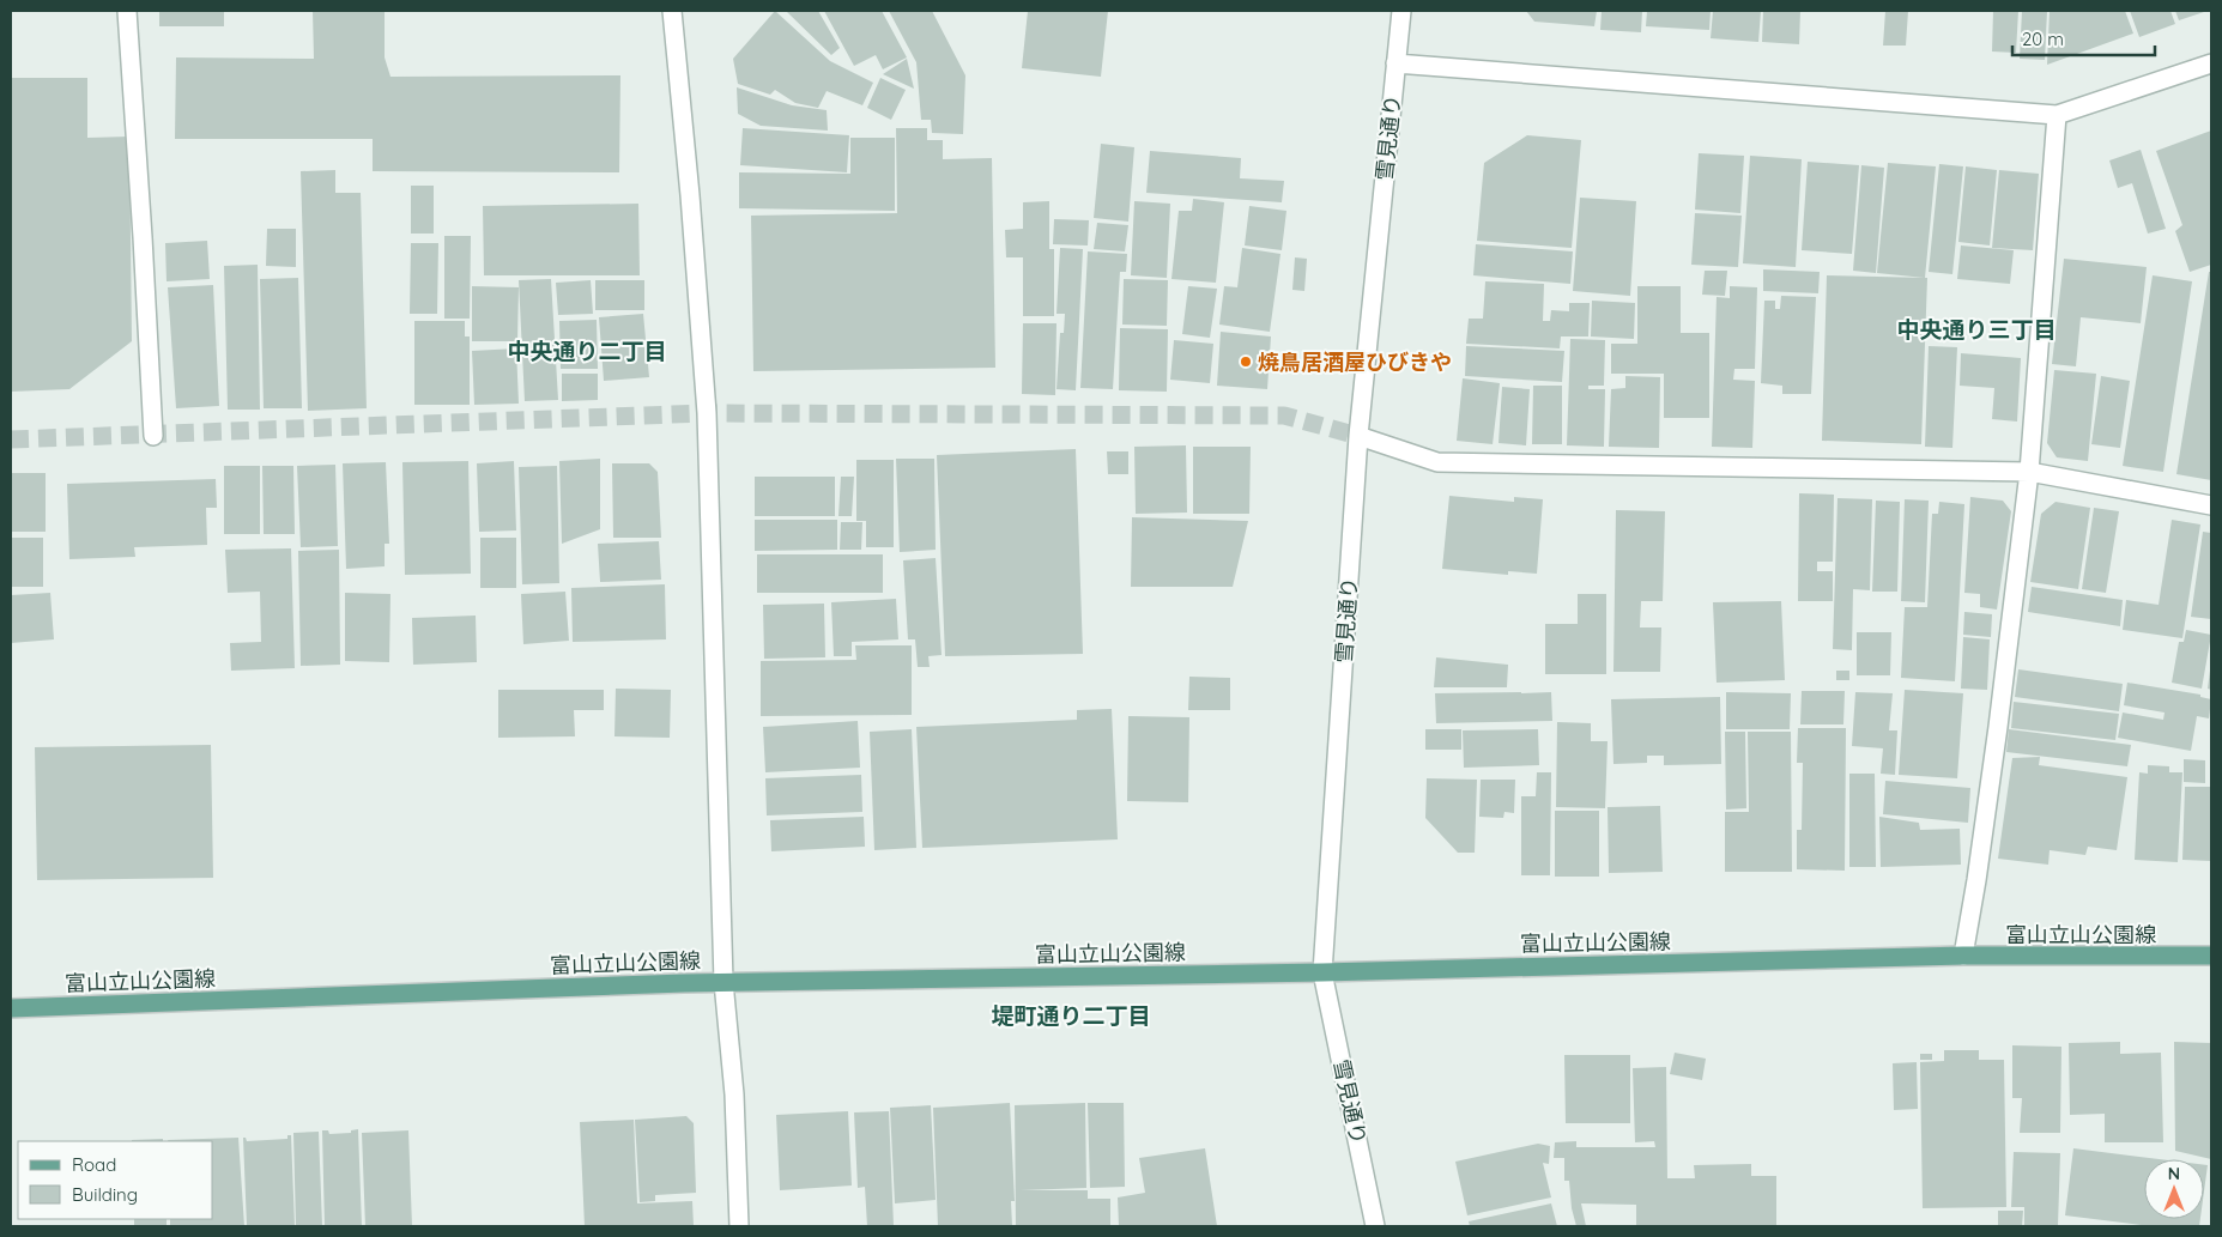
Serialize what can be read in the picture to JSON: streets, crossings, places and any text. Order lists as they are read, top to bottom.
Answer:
{
  "streets": {
    "main road": ["富山立山公園線"],
    "street": ["雪見通り"]
  },
  "crossings": [
    ["雪見通り", "富山立山公園線"]
  ],
  "districts": ["中央通り三丁目", "中央通り二丁目", "堤町通り二丁目"],
  "places": ["焼鳥居酒屋ひびきや"],
  "legend": ["Road", "Building"],
  "scale_bar": "20 m",
  "north": "top"
}
